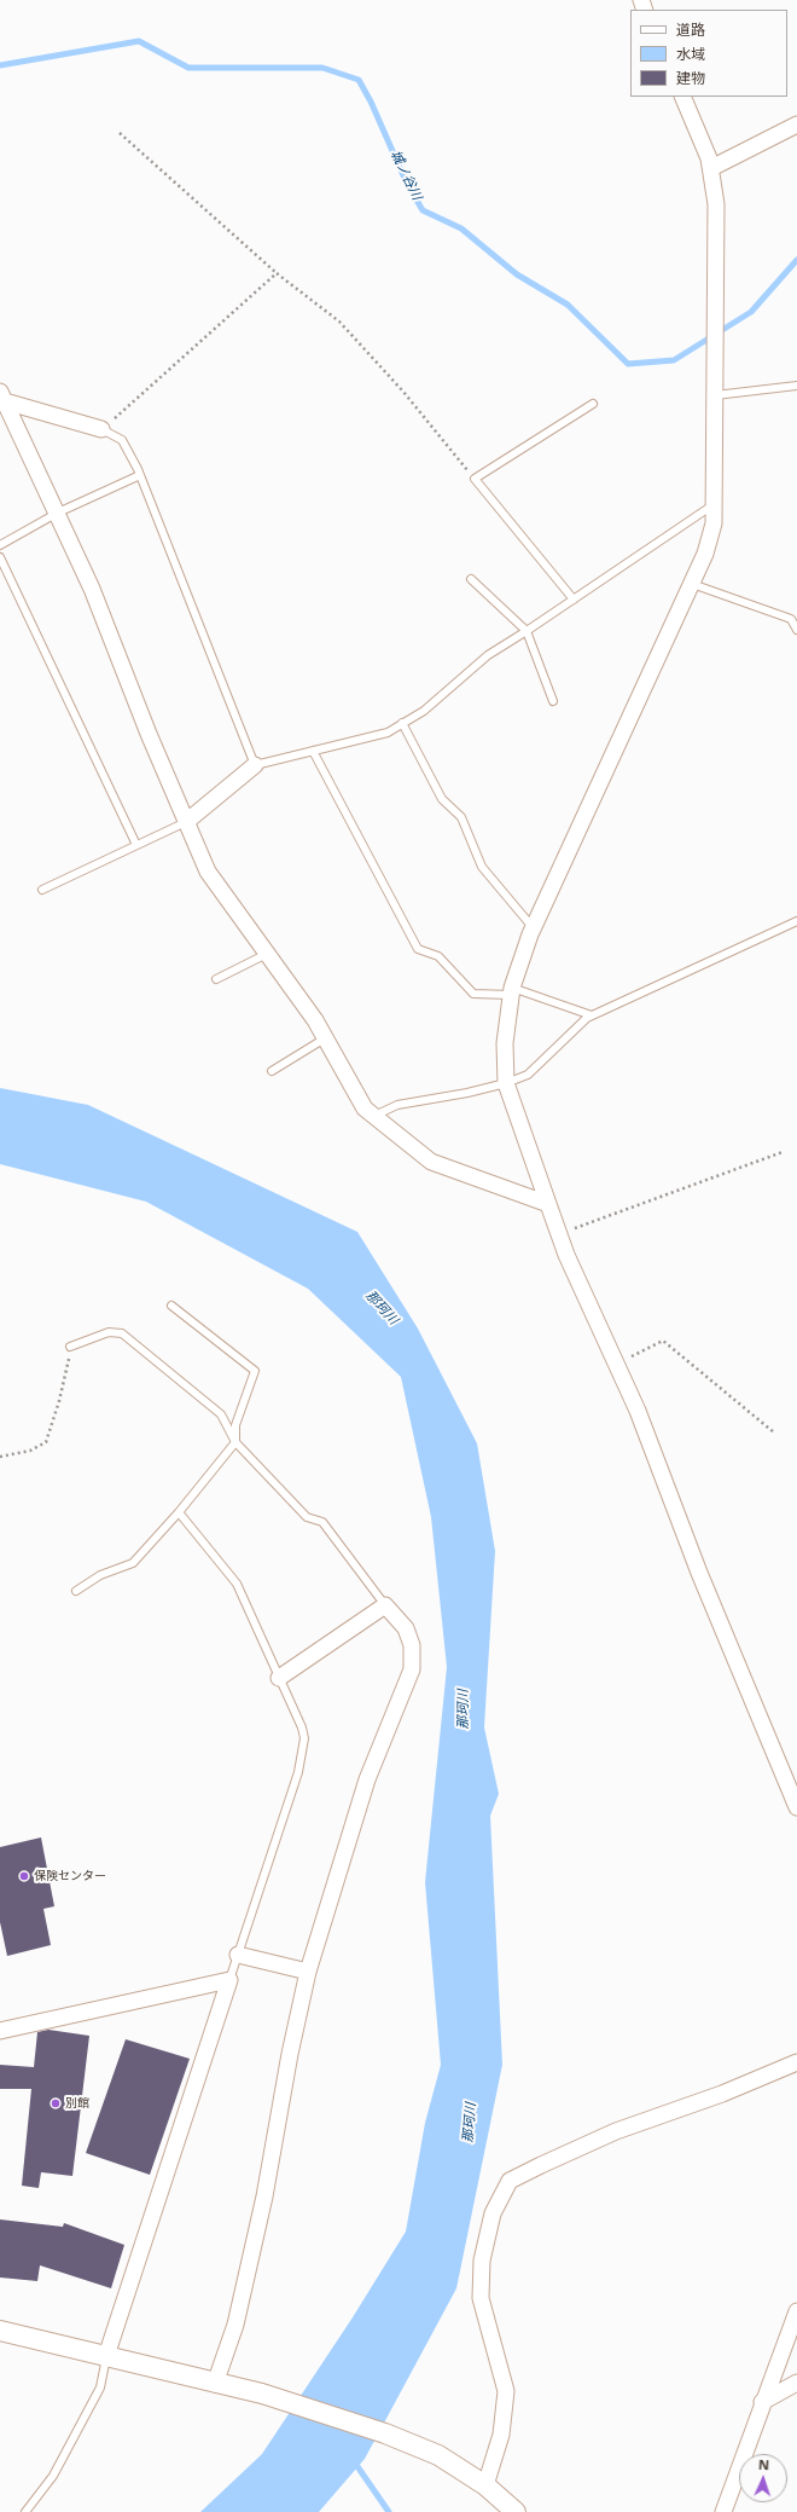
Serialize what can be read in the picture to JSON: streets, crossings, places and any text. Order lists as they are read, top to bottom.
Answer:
{
  "water": ["城ノ谷川", "那珂川"],
  "places": ["保険センター", "別館"],
  "legend": ["道路", "水域", "建物"],
  "north": "top"
}
